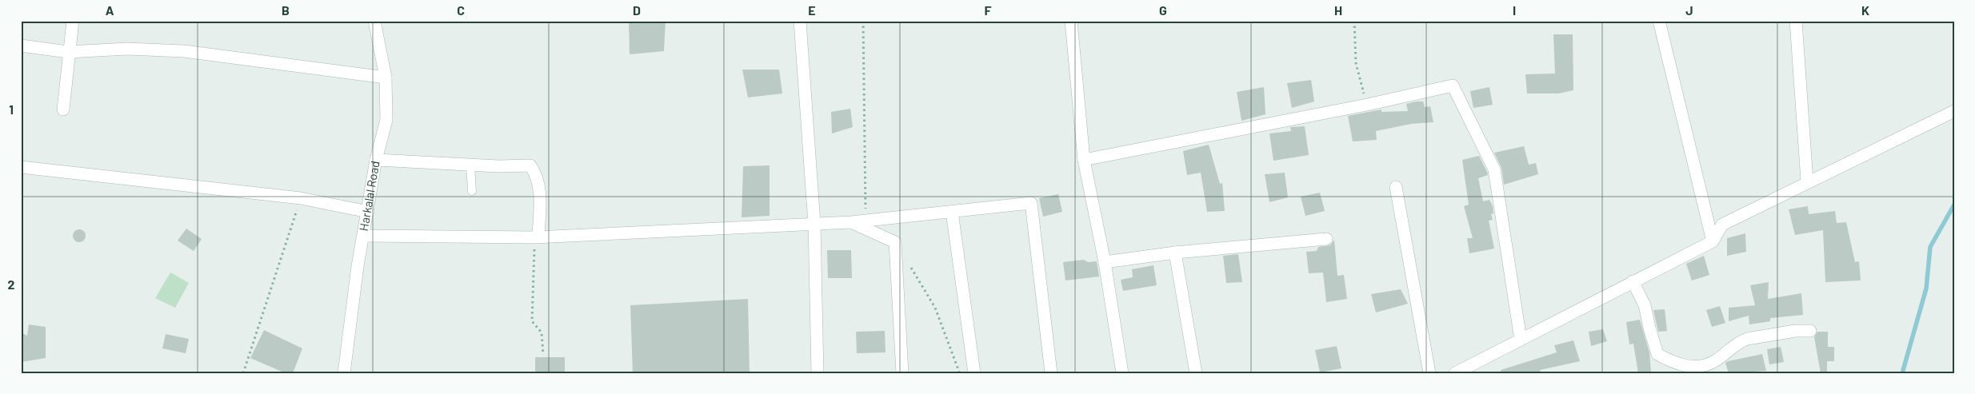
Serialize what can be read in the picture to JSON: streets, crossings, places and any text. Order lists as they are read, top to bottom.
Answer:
{
  "streets": {
    "street": ["Harkalal Road"]
  },
  "grid": {
    "columns": [
      "A",
      "B",
      "C",
      "D",
      "E",
      "F",
      "G",
      "H",
      "I",
      "J",
      "K"
    ],
    "rows": ["1", "2"]
  }
}
